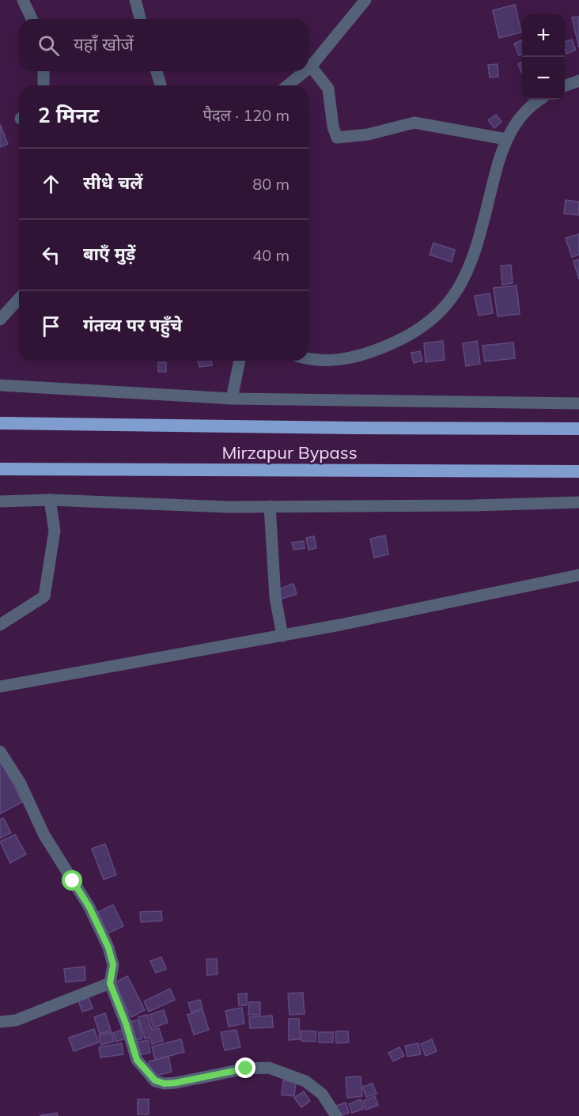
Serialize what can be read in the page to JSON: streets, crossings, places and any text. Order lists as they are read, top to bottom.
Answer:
{
  "streets": {
    "highway": ["Mirzapur Bypass"]
  },
  "page": {
    "map_buttons": ["+", "−"],
    "search": "यहाँ खोजें",
    "heading": ["2 मिनट", "पैदल · 120 m"],
    "list": [
      ["सीधे चलें", "80 m"],
      ["बाएँ मुड़ें", "40 m"],
      "गंतव्य पर पहुँचे"
    ]
  }
}
